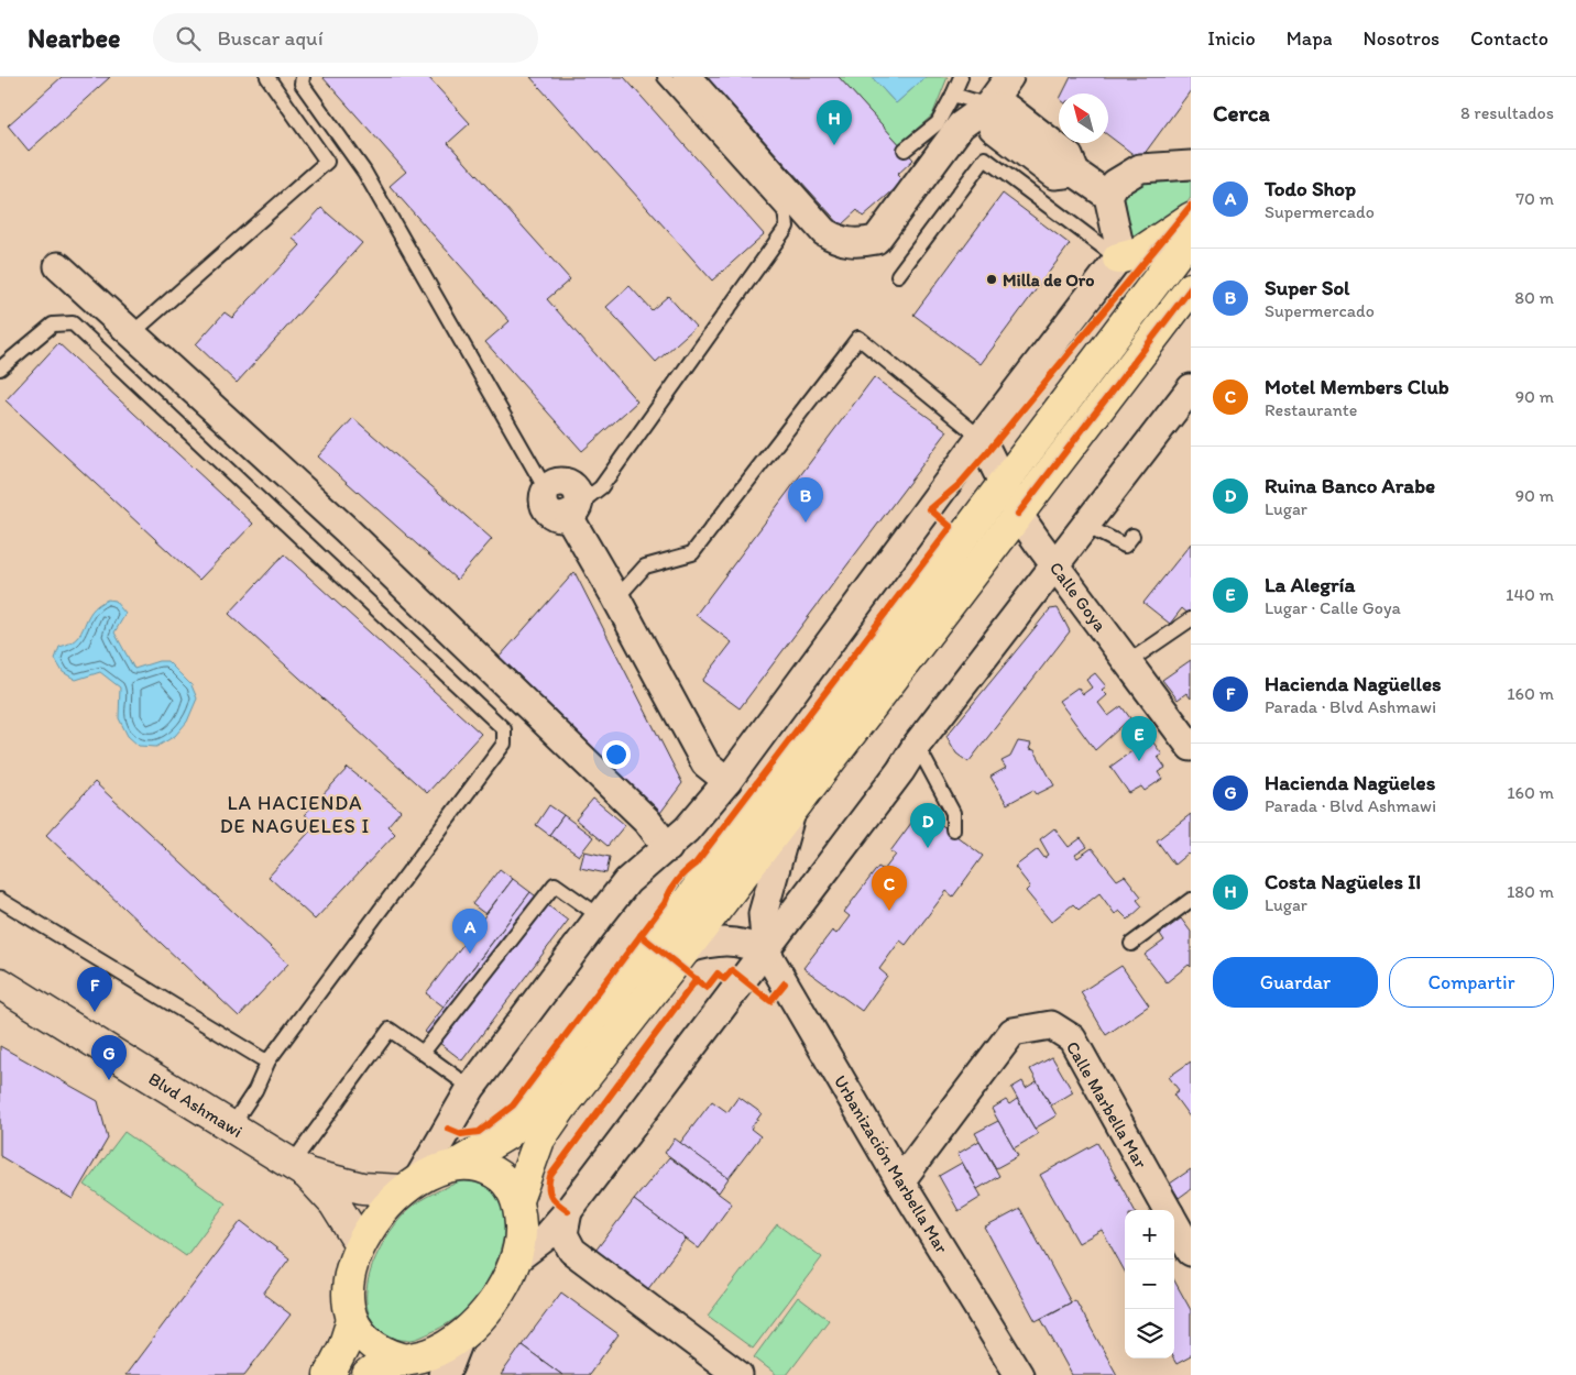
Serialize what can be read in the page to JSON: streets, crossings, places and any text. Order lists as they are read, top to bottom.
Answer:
{
  "streets": {
    "street": [
      "Calle Goya",
      "Blvd Ashmawi",
      "Calle Marbella Mar",
      "Urbanización Marbella Mar"
    ]
  },
  "crossings": [
    ["Calle Marbella Mar", "Urbanización Marbella Mar"]
  ],
  "districts": ["LA HACIENDA DE NAGUELES I"],
  "places": ["Milla de Oro"],
  "north": "top left",
  "page": {
    "header": "Nearbee",
    "search": "Buscar aquí",
    "nav": [
      "Inicio",
      "Mapa",
      "Nosotros",
      "Contacto"
    ],
    "heading": ["Cerca", "8 resultados"],
    "pins": [
      "H",
      "B",
      "E",
      "D",
      "C",
      "A",
      "F",
      "G"
    ],
    "list": [
      {
        "mark": "A",
        "name": "Todo Shop",
        "note": "Supermercado",
        "value": "70 m"
      },
      {
        "mark": "B",
        "name": "Super Sol",
        "note": "Supermercado",
        "value": "80 m"
      },
      {
        "mark": "C",
        "name": "Motel Members Club",
        "note": "Restaurante",
        "value": "90 m"
      },
      {
        "mark": "D",
        "name": "Ruina Banco Arabe",
        "note": "Lugar",
        "value": "90 m"
      },
      {
        "mark": "E",
        "name": "La Alegría",
        "note": "Lugar · Calle Goya",
        "value": "140 m"
      },
      {
        "mark": "F",
        "name": "Hacienda Nagüelles",
        "note": "Parada · Blvd Ashmawi",
        "value": "160 m"
      },
      {
        "mark": "G",
        "name": "Hacienda Nagüeles",
        "note": "Parada · Blvd Ashmawi",
        "value": "160 m"
      },
      {
        "mark": "H",
        "name": "Costa Nagüeles II",
        "note": "Lugar",
        "value": "180 m"
      }
    ],
    "buttons": ["Guardar", "Compartir"],
    "map_buttons": ["+", "−"]
  }
}
